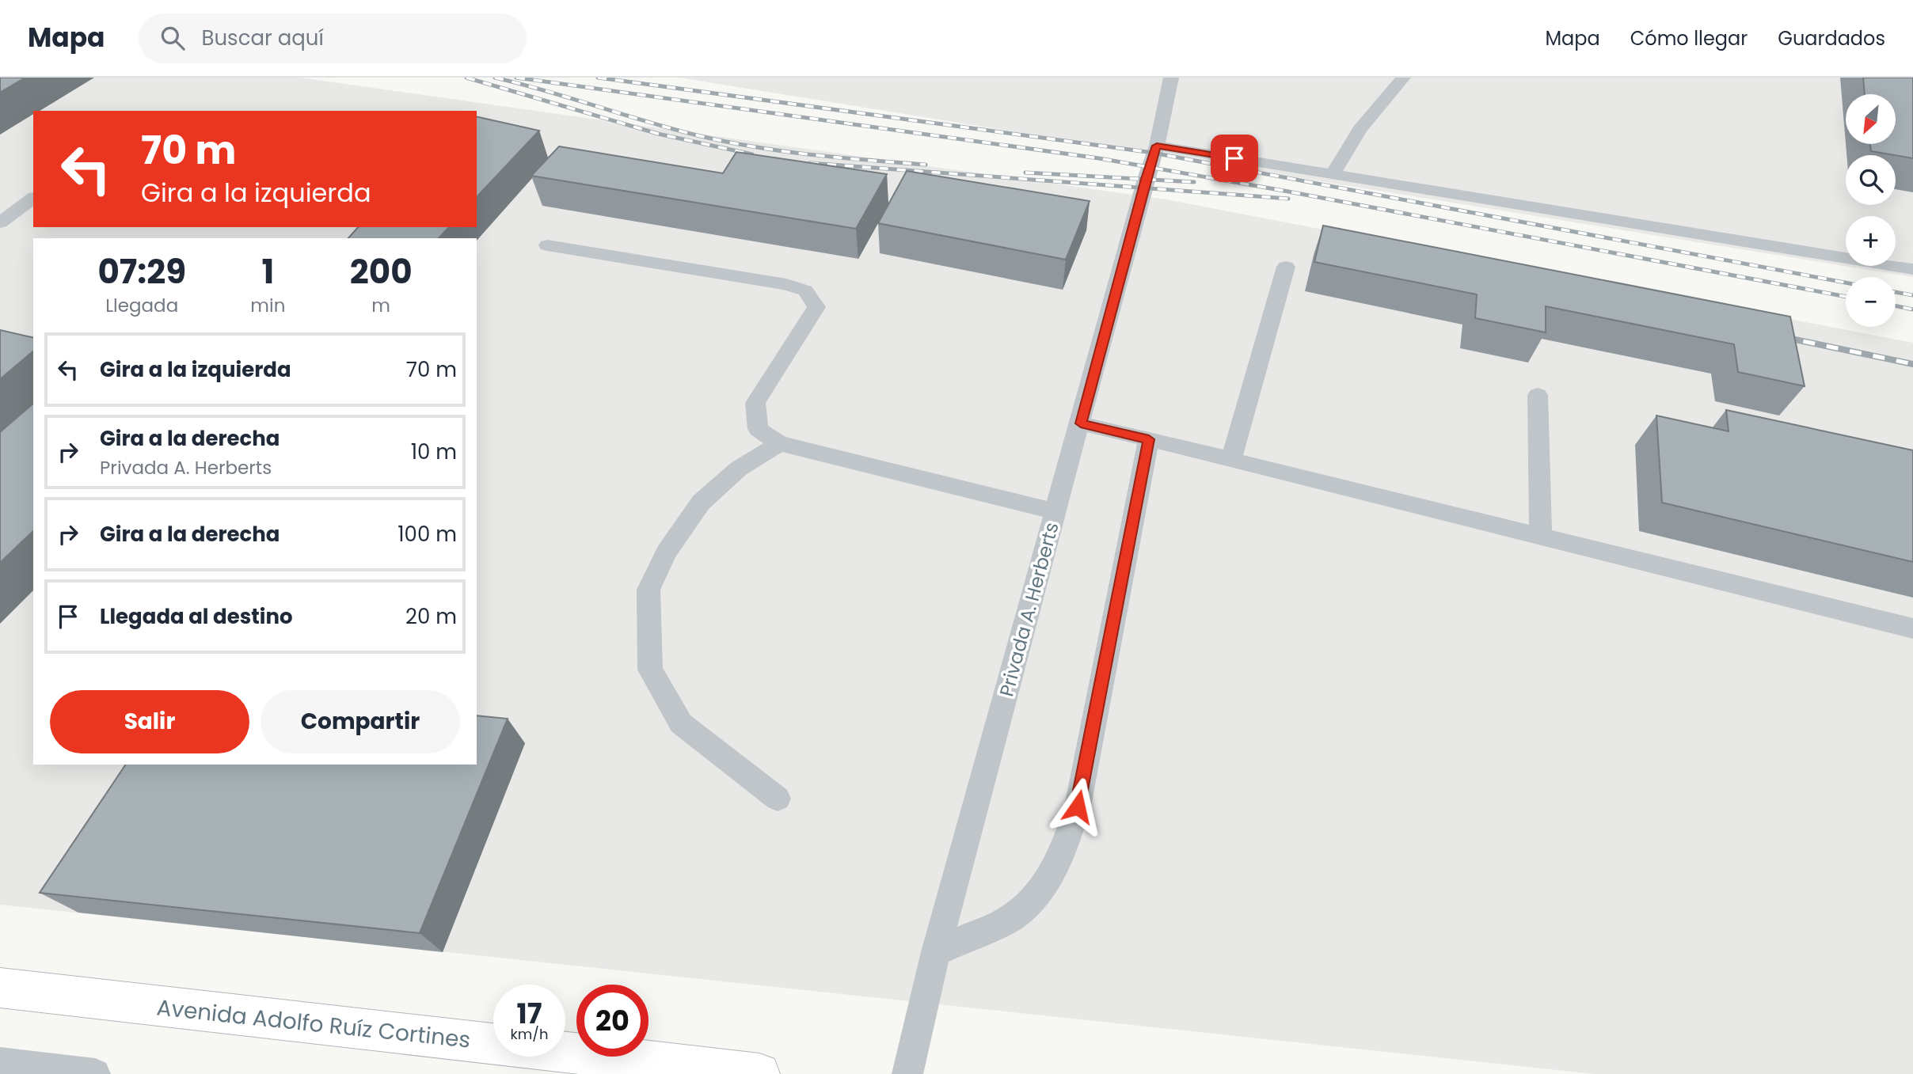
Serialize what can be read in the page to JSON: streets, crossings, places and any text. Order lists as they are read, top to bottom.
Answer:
{
  "streets": {
    "main road": ["Avenida Adolfo Ruíz Cortines"],
    "lane": ["Privada A. Herberts"]
  },
  "north": "bottom left",
  "page": {
    "header": "Mapa",
    "search": "Buscar aquí",
    "nav": ["Mapa", "Cómo llegar", "Guardados"],
    "map_buttons": ["+", "−"],
    "turn": ["70 m", "Gira a la izquierda"],
    "eta": [
      "07:29",
      "Llegada",
      "1",
      "min",
      "200",
      "m"
    ],
    "list": [
      {
        "name": "Gira a la izquierda",
        "value": "70 m"
      },
      {
        "name": "Gira a la derecha",
        "note": "Privada A. Herberts",
        "value": "10 m"
      },
      {
        "name": "Gira a la derecha",
        "value": "100 m"
      },
      {
        "name": "Llegada al destino",
        "value": "20 m"
      }
    ],
    "buttons": ["Salir", "Compartir"],
    "speed": "17 km/h",
    "limit": "20"
  }
}
